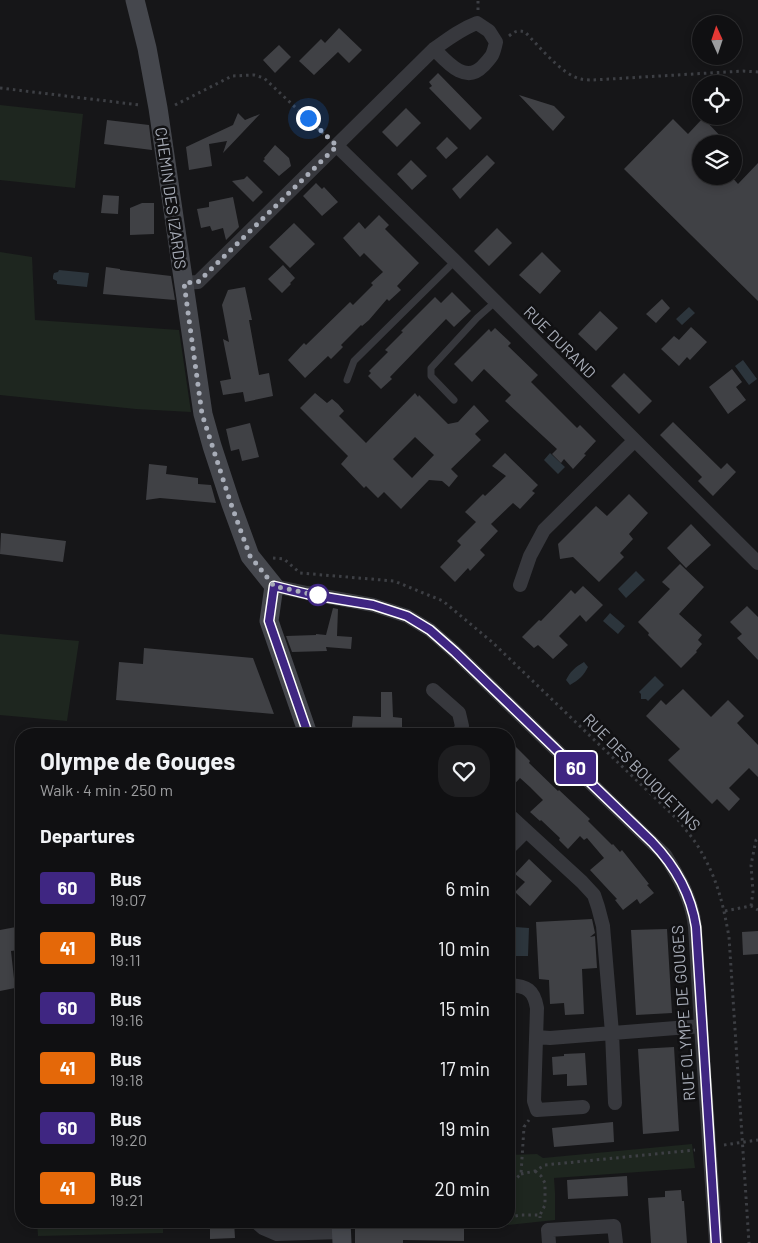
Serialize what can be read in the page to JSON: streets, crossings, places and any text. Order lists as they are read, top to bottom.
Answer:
{
  "streets": {
    "street": ["CHEMIN DES IZARDS", "RUE DURAND", "RUE OLYMPE DE GOUGES"],
    "path": ["RUE DES BOUQUETINS"]
  },
  "crossings": [
    ["CHEMIN DES IZARDS", "RUE DES BOUQUETINS"],
    ["CHEMIN DES IZARDS", "RUE OLYMPE DE GOUGES"]
  ],
  "lines": ["bus line 60"],
  "north": "top",
  "page": {
    "on_map": "60",
    "heading": [
      ["Olympe de Gouges", "Walk · 4 min · 250 m"],
      "Departures"
    ],
    "list": [
      {
        "mark": "60",
        "name": "Bus",
        "note": "19:07",
        "value": "6 min"
      },
      {
        "mark": "41",
        "name": "Bus",
        "note": "19:11",
        "value": "10 min"
      },
      {
        "mark": "60",
        "name": "Bus",
        "note": "19:16",
        "value": "15 min"
      },
      {
        "mark": "41",
        "name": "Bus",
        "note": "19:18",
        "value": "17 min"
      },
      {
        "mark": "60",
        "name": "Bus",
        "note": "19:20",
        "value": "19 min"
      },
      {
        "mark": "41",
        "name": "Bus",
        "note": "19:21",
        "value": "20 min"
      }
    ]
  }
}
